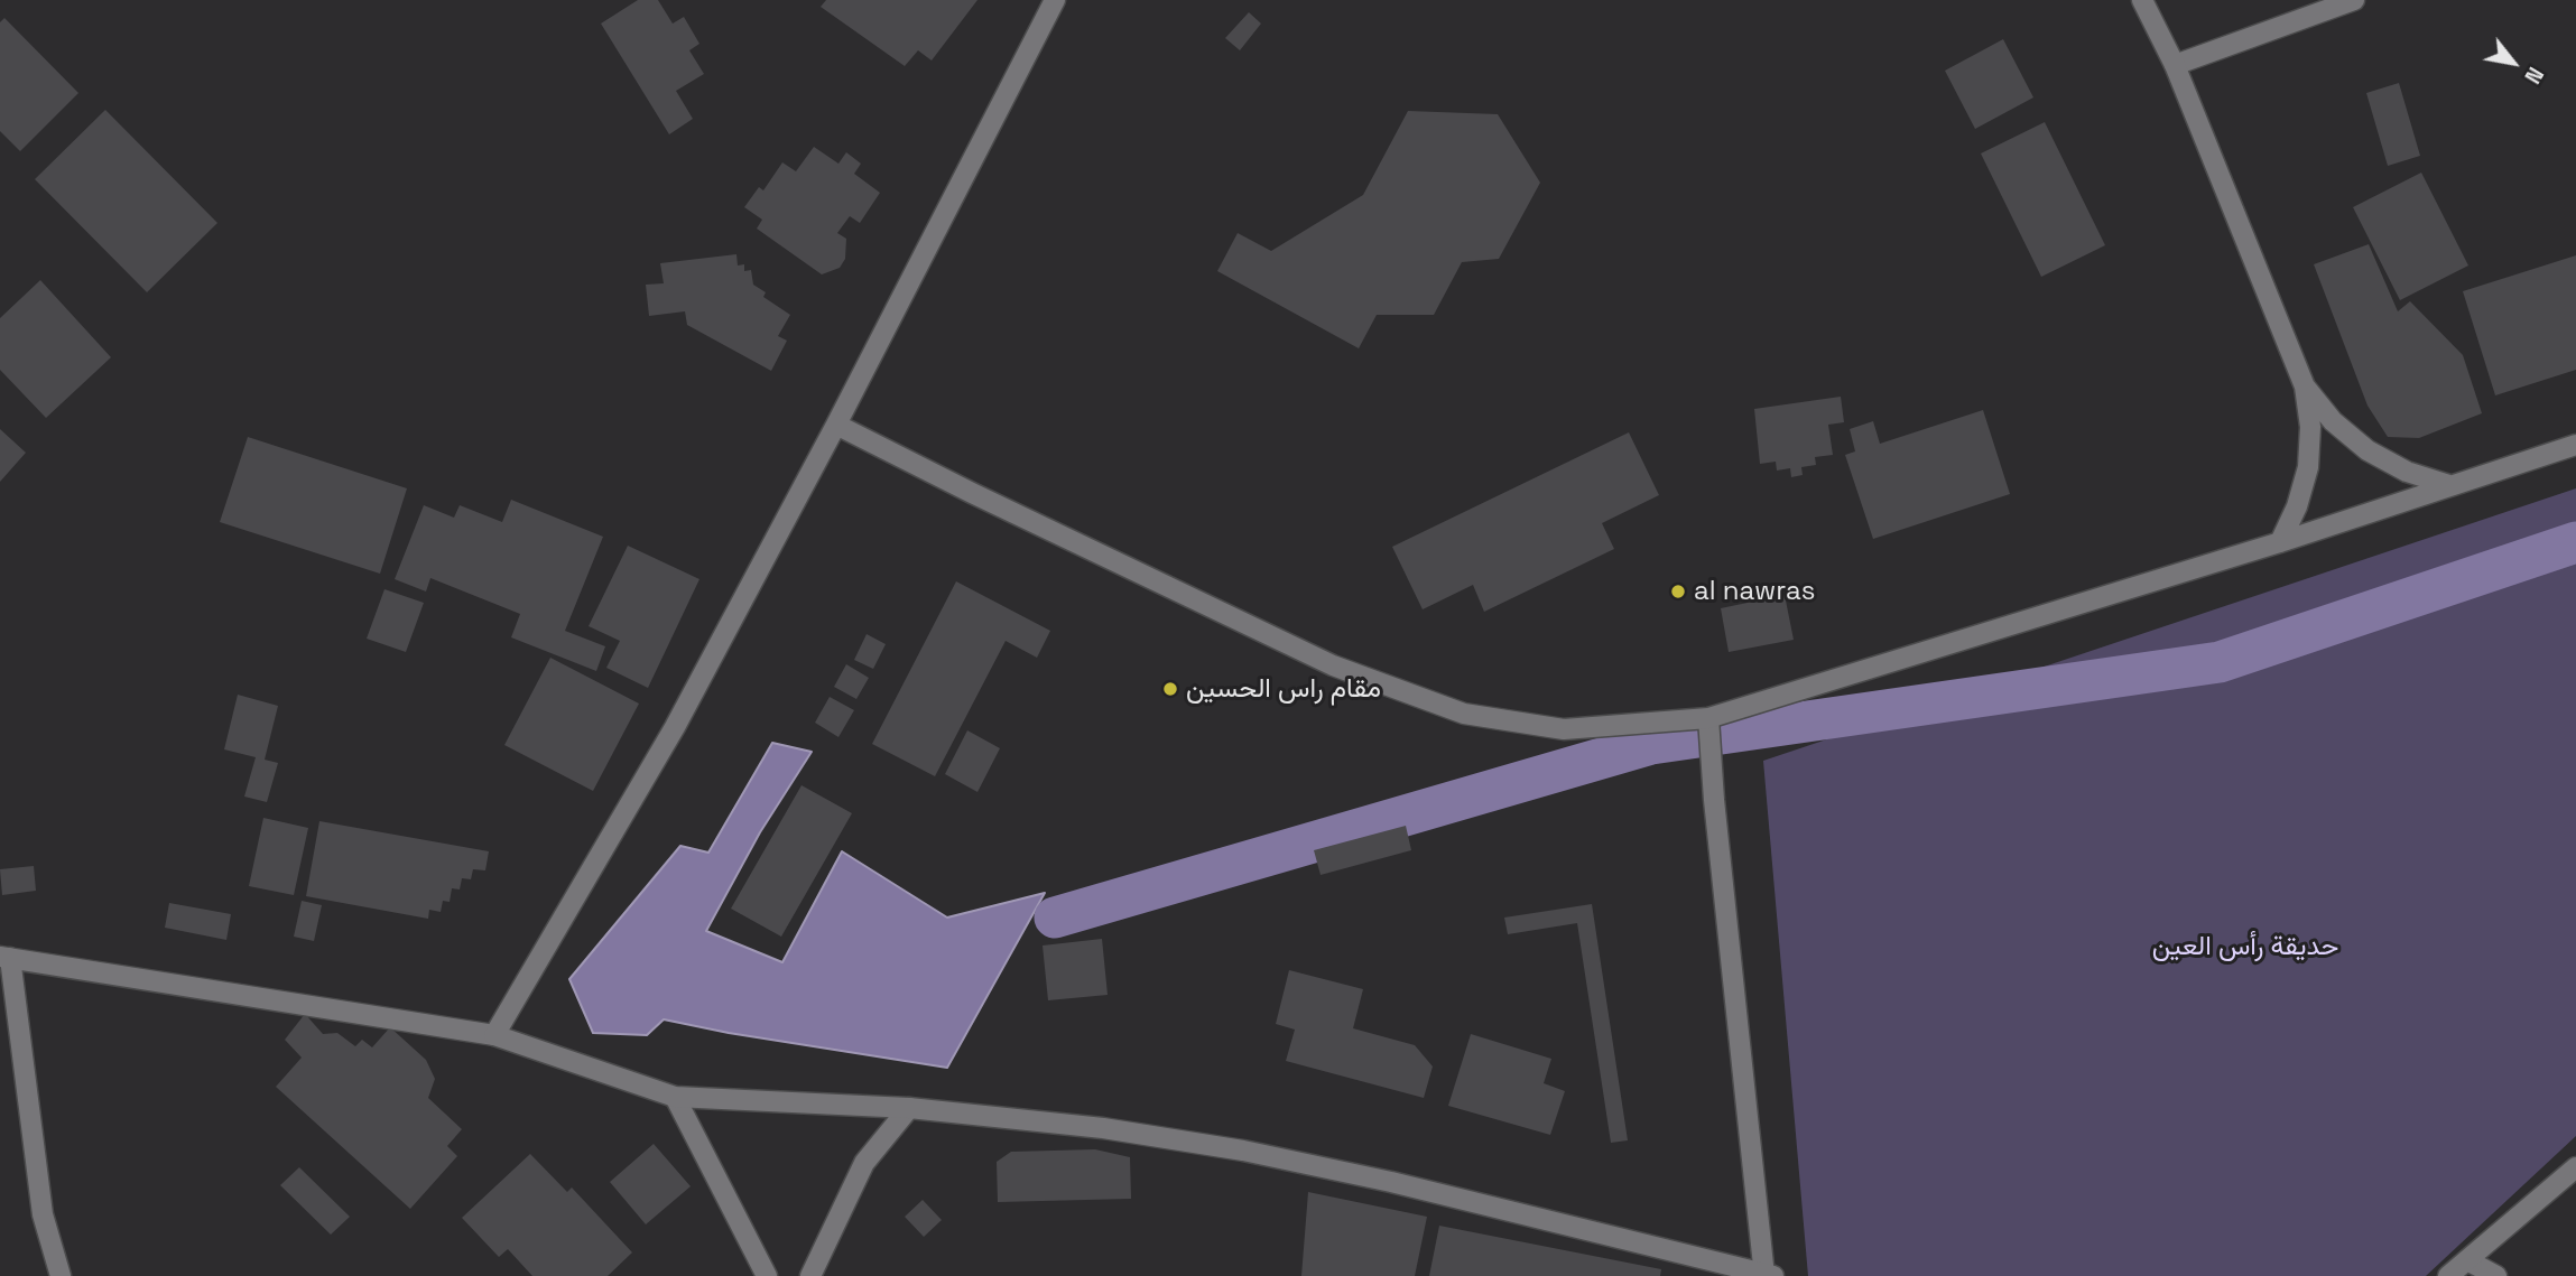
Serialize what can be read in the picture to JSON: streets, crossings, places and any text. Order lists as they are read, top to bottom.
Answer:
{
  "parks": ["حديقة رأس العين"],
  "places": ["al nawras", "مقام راس الحسين"],
  "north": "bottom right"
}
